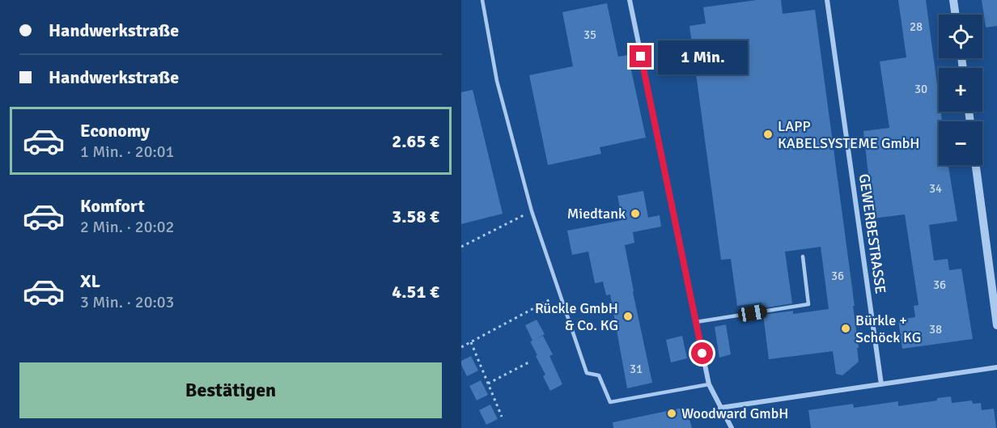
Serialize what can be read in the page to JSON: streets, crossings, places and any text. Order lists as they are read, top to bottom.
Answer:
{
  "streets": {
    "street": ["GEWERBESTRASSE"]
  },
  "places": [
    "LAPP KABELSYSTEME GmbH",
    "Miedtank",
    "Rückle GmbH & Co. KG",
    "Bürkle + Schöck KG",
    "Woodward GmbH"
  ],
  "house_numbers": [
    "28",
    "35",
    "30",
    "34",
    "36",
    "36",
    "38",
    "31"
  ],
  "page": {
    "banner": ["Handwerkstraße", "Handwerkstraße"],
    "map_buttons": ["+", "−"],
    "bubble": "1 Min.",
    "list": [
      {
        "name": "Economy",
        "note": "1 Min. · 20:01",
        "value": "2.65 €"
      },
      {
        "name": "Komfort",
        "note": "2 Min. · 20:02",
        "value": "3.58 €"
      },
      {
        "name": "XL",
        "note": "3 Min. · 20:03",
        "value": "4.51 €"
      }
    ],
    "buttons": "Bestätigen"
  }
}
